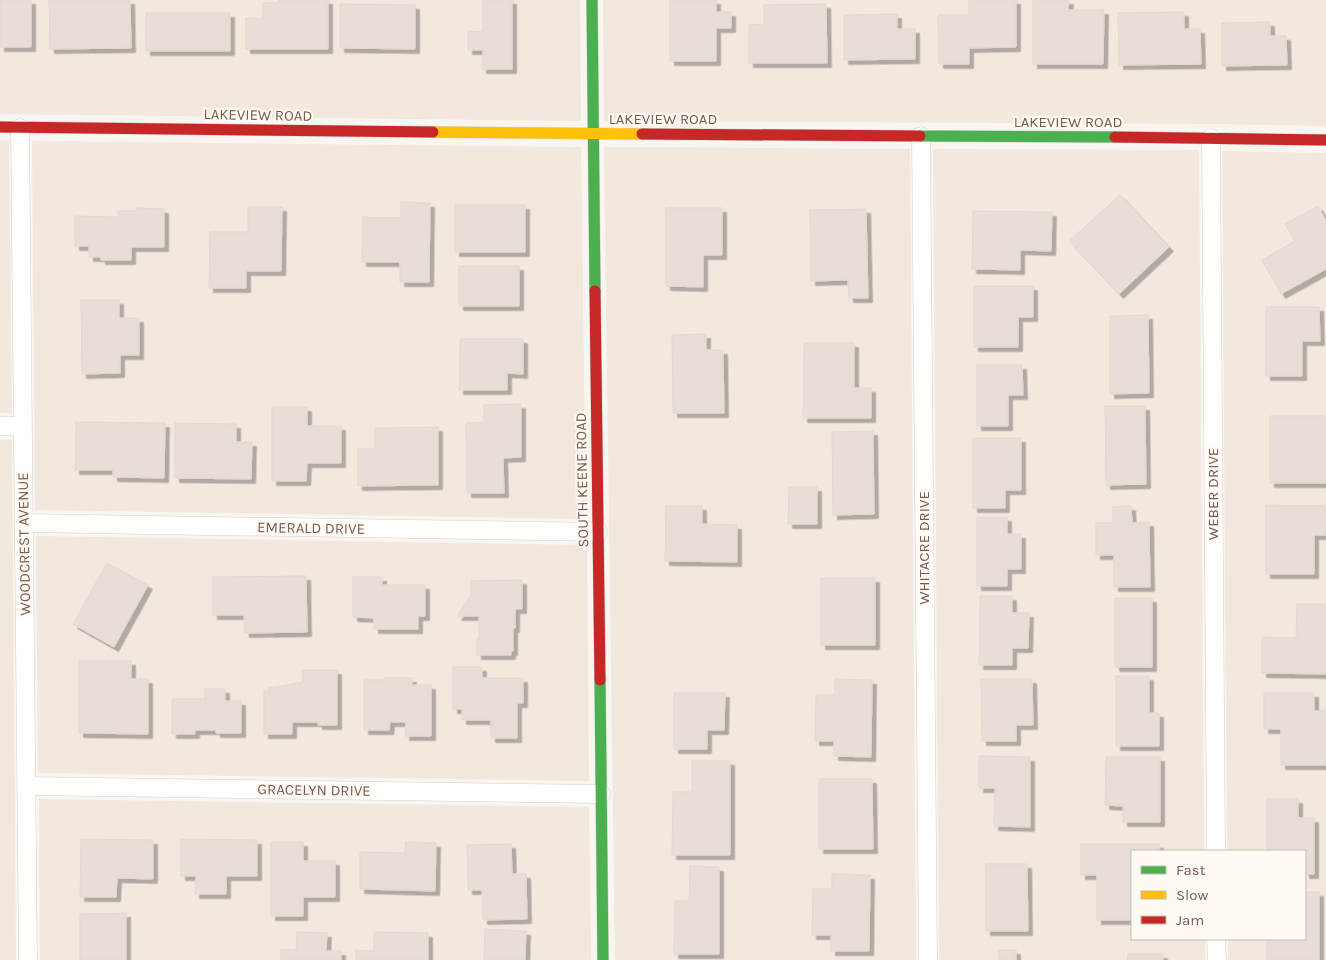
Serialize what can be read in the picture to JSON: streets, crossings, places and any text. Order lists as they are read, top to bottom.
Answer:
{
  "streets": {
    "street": [
      "LAKEVIEW ROAD",
      "SOUTH KEENE ROAD",
      "WEBER DRIVE",
      "EMERALD DRIVE",
      "WOODCREST AVENUE",
      "WHITACRE DRIVE",
      "GRACELYN DRIVE"
    ]
  },
  "crossings": [
    ["LAKEVIEW ROAD", "SOUTH KEENE ROAD"],
    ["LAKEVIEW ROAD", "WEBER DRIVE"],
    ["LAKEVIEW ROAD", "WOODCREST AVENUE"],
    ["LAKEVIEW ROAD", "WHITACRE DRIVE"],
    ["SOUTH KEENE ROAD", "EMERALD DRIVE"],
    ["SOUTH KEENE ROAD", "GRACELYN DRIVE"],
    ["EMERALD DRIVE", "WOODCREST AVENUE"],
    ["WOODCREST AVENUE", "GRACELYN DRIVE"]
  ],
  "legend": ["Fast", "Slow", "Jam"]
}
